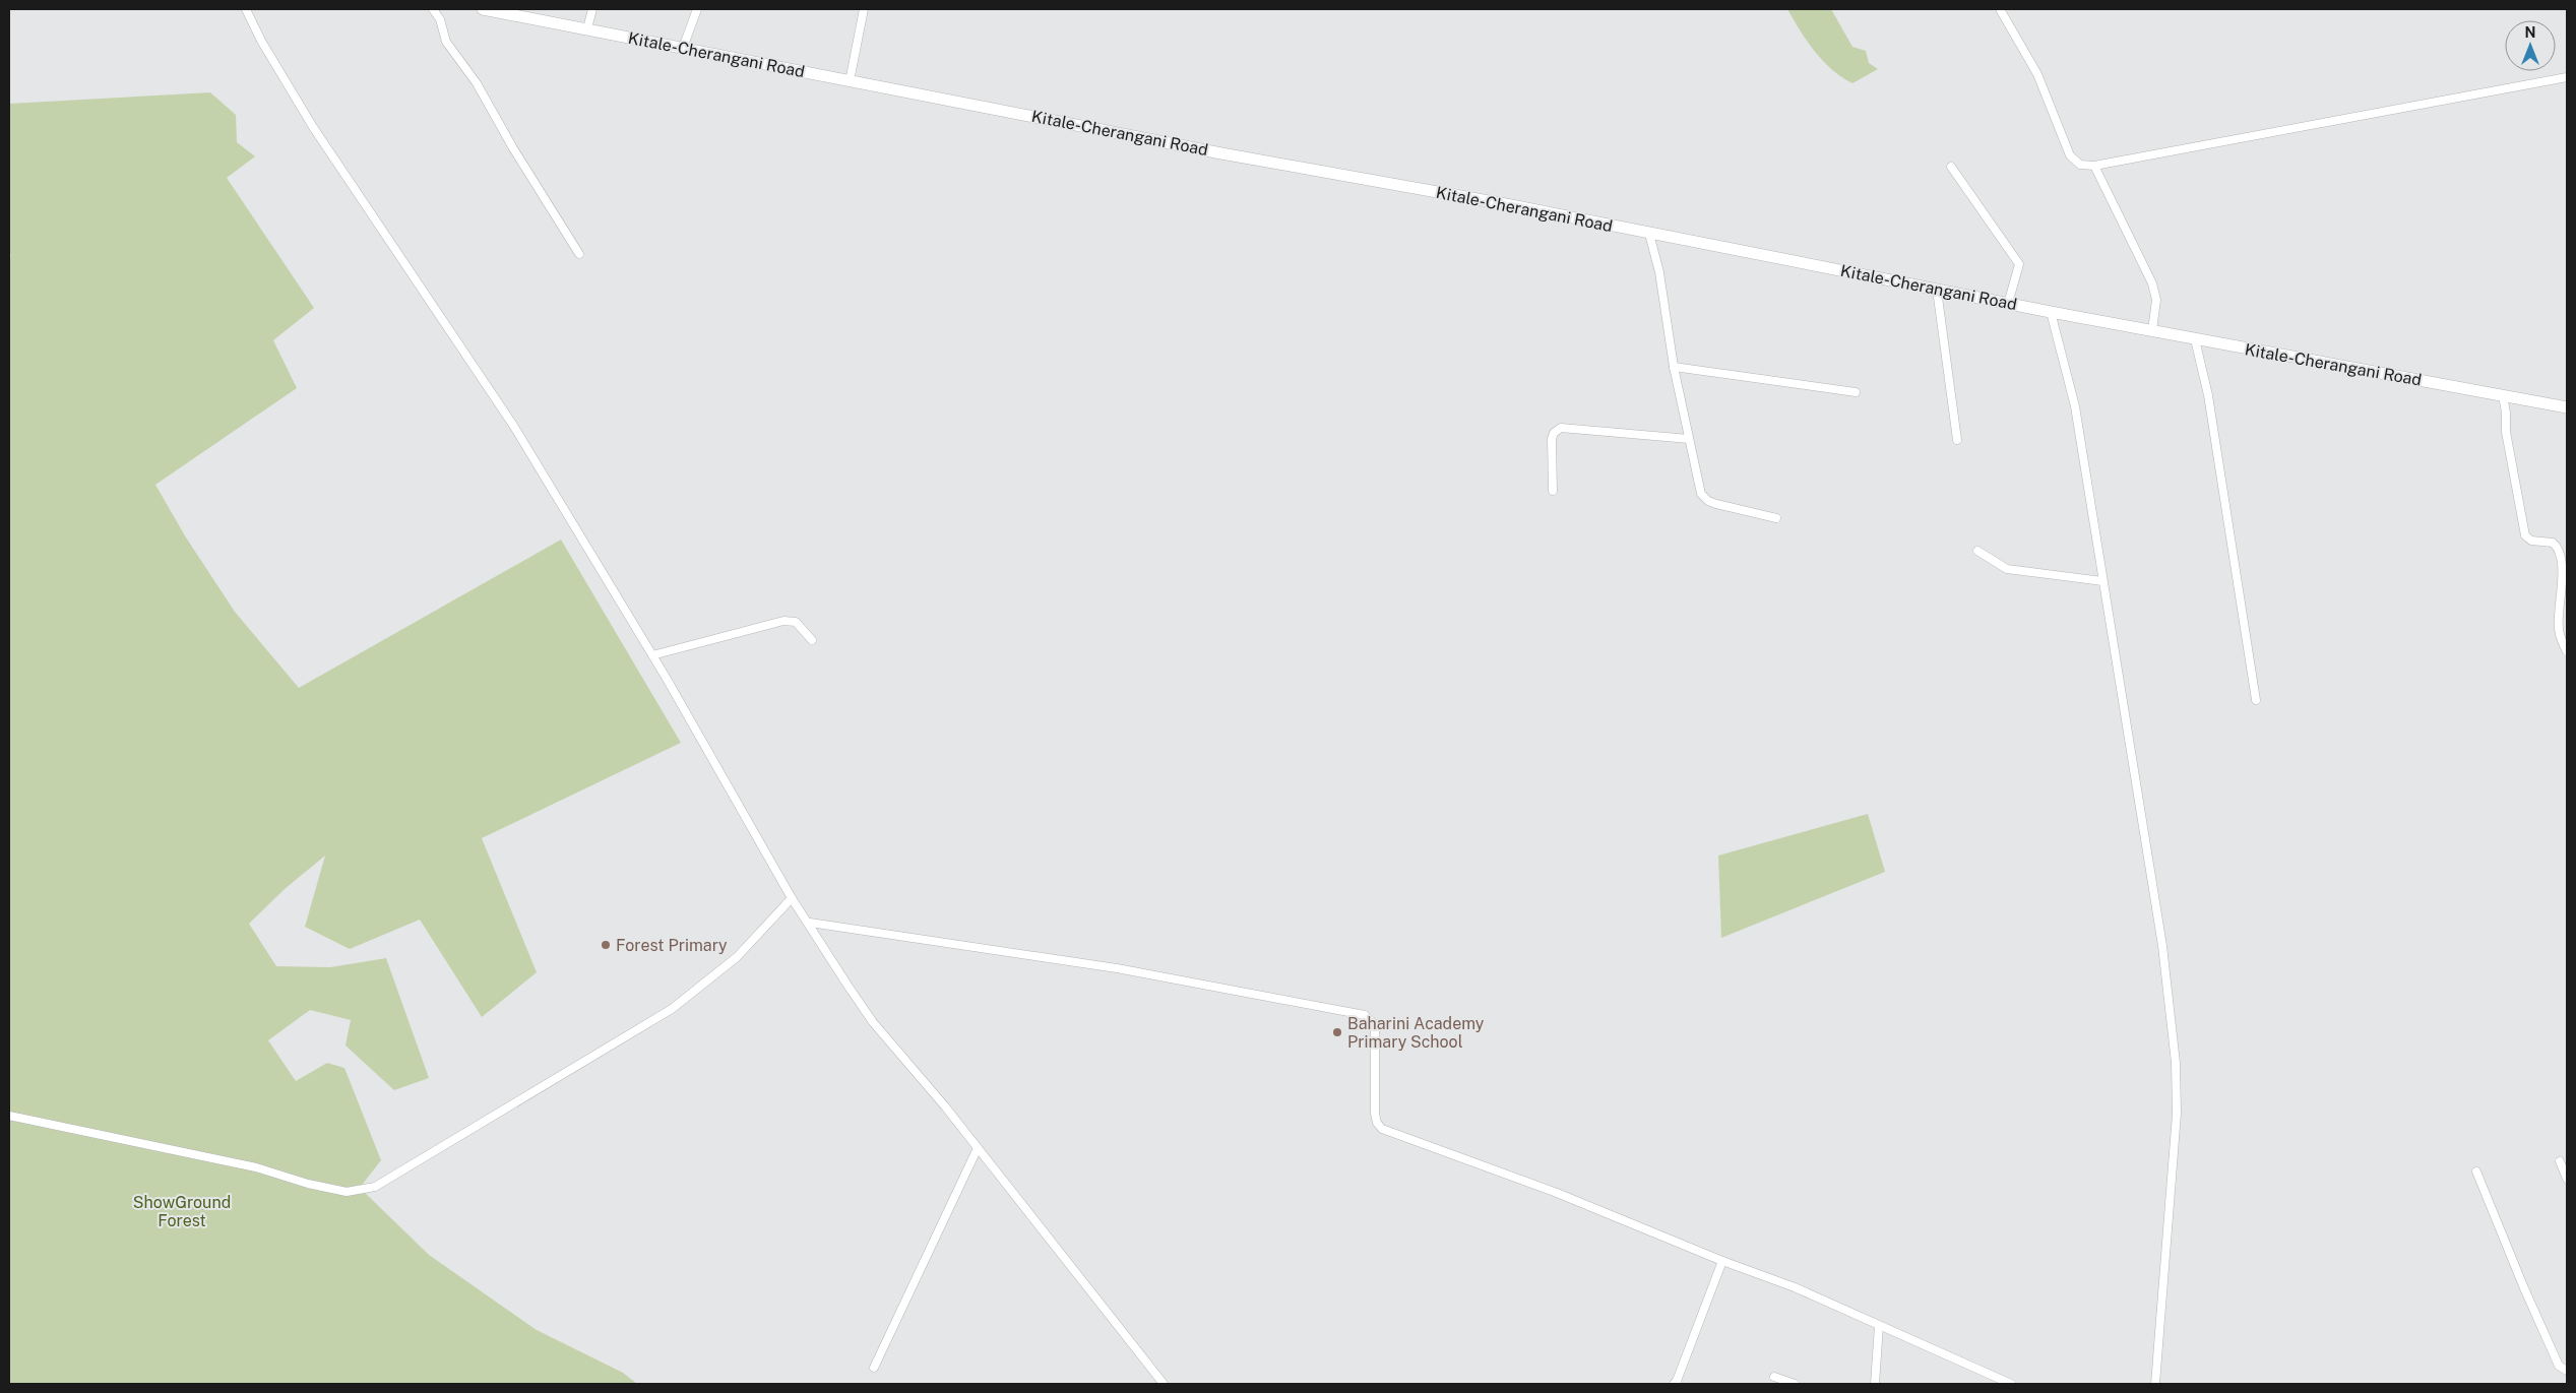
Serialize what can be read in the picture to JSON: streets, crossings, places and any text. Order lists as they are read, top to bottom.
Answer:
{
  "streets": {
    "main road": ["Kitale-Cherangani Road"]
  },
  "parks": ["ShowGround Forest"],
  "places": ["Forest Primary", "Baharini Academy Primary School"],
  "north": "top"
}
